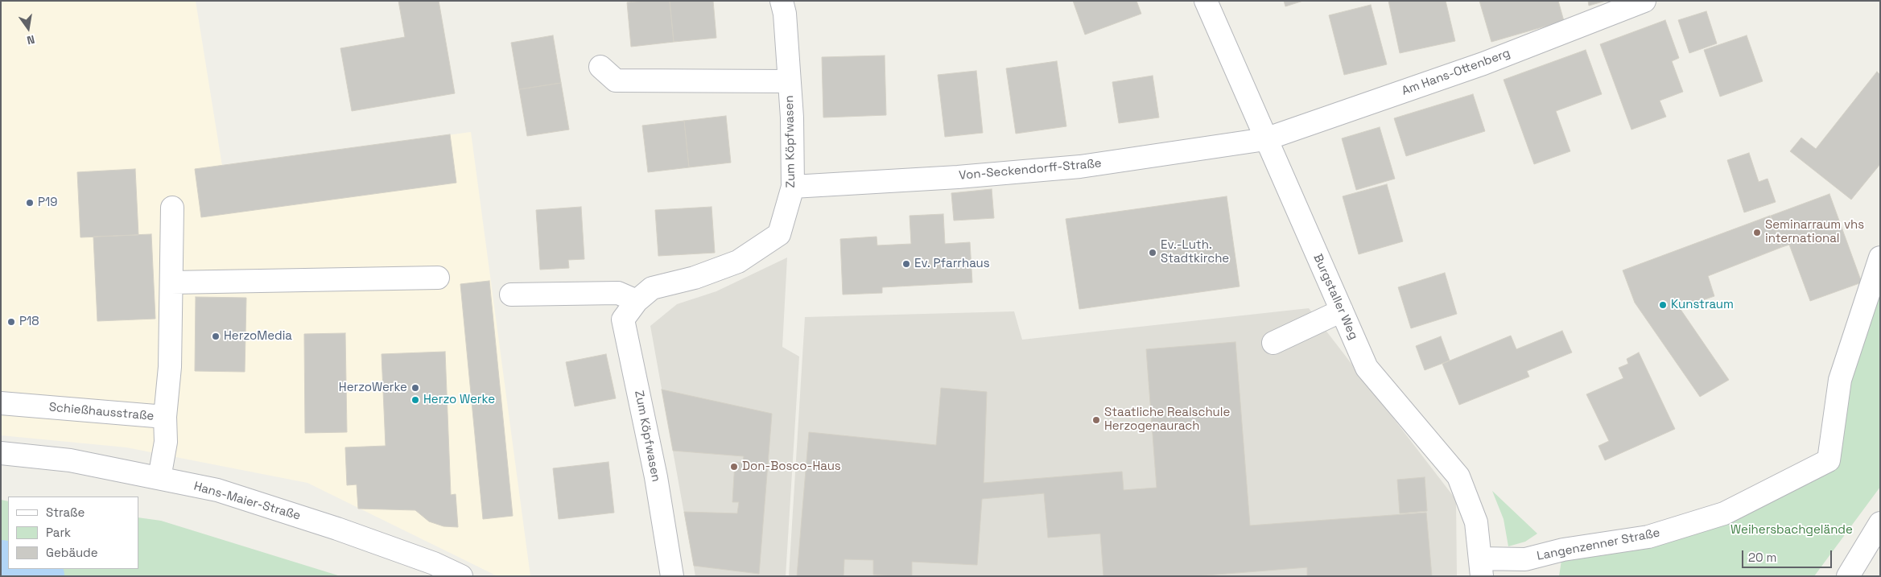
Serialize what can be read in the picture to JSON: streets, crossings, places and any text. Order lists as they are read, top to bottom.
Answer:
{
  "streets": {
    "street": [
      "Am Hans-Ottenberg",
      "Zum Köpfwasen",
      "Von-Seckendorff-Straße",
      "Burgstaller Weg",
      "Schießhausstraße",
      "Hans-Maier-Straße",
      "Langenzenner Straße"
    ]
  },
  "crossings": [
    ["Am Hans-Ottenberg", "Von-Seckendorff-Straße"],
    ["Am Hans-Ottenberg", "Burgstaller Weg"],
    ["Zum Köpfwasen", "Von-Seckendorff-Straße"],
    ["Von-Seckendorff-Straße", "Burgstaller Weg"],
    ["Burgstaller Weg", "Langenzenner Straße"],
    ["Schießhausstraße", "Hans-Maier-Straße"]
  ],
  "parks": ["Weihersbachgelände"],
  "places": [
    "P19",
    "Seminarraum vhs international",
    "Ev.-Luth. Stadtkirche",
    "Ev. Pfarrhaus",
    "Kunstraum",
    "P18",
    "HerzoMedia",
    "HerzoWerke",
    "Herzo Werke",
    "Staatliche Realschule Herzogenaurach",
    "Don-Bosco-Haus"
  ],
  "legend": ["Straße", "Park", "Gebäude"],
  "scale_bar": "20 m",
  "north": "bottom"
}
